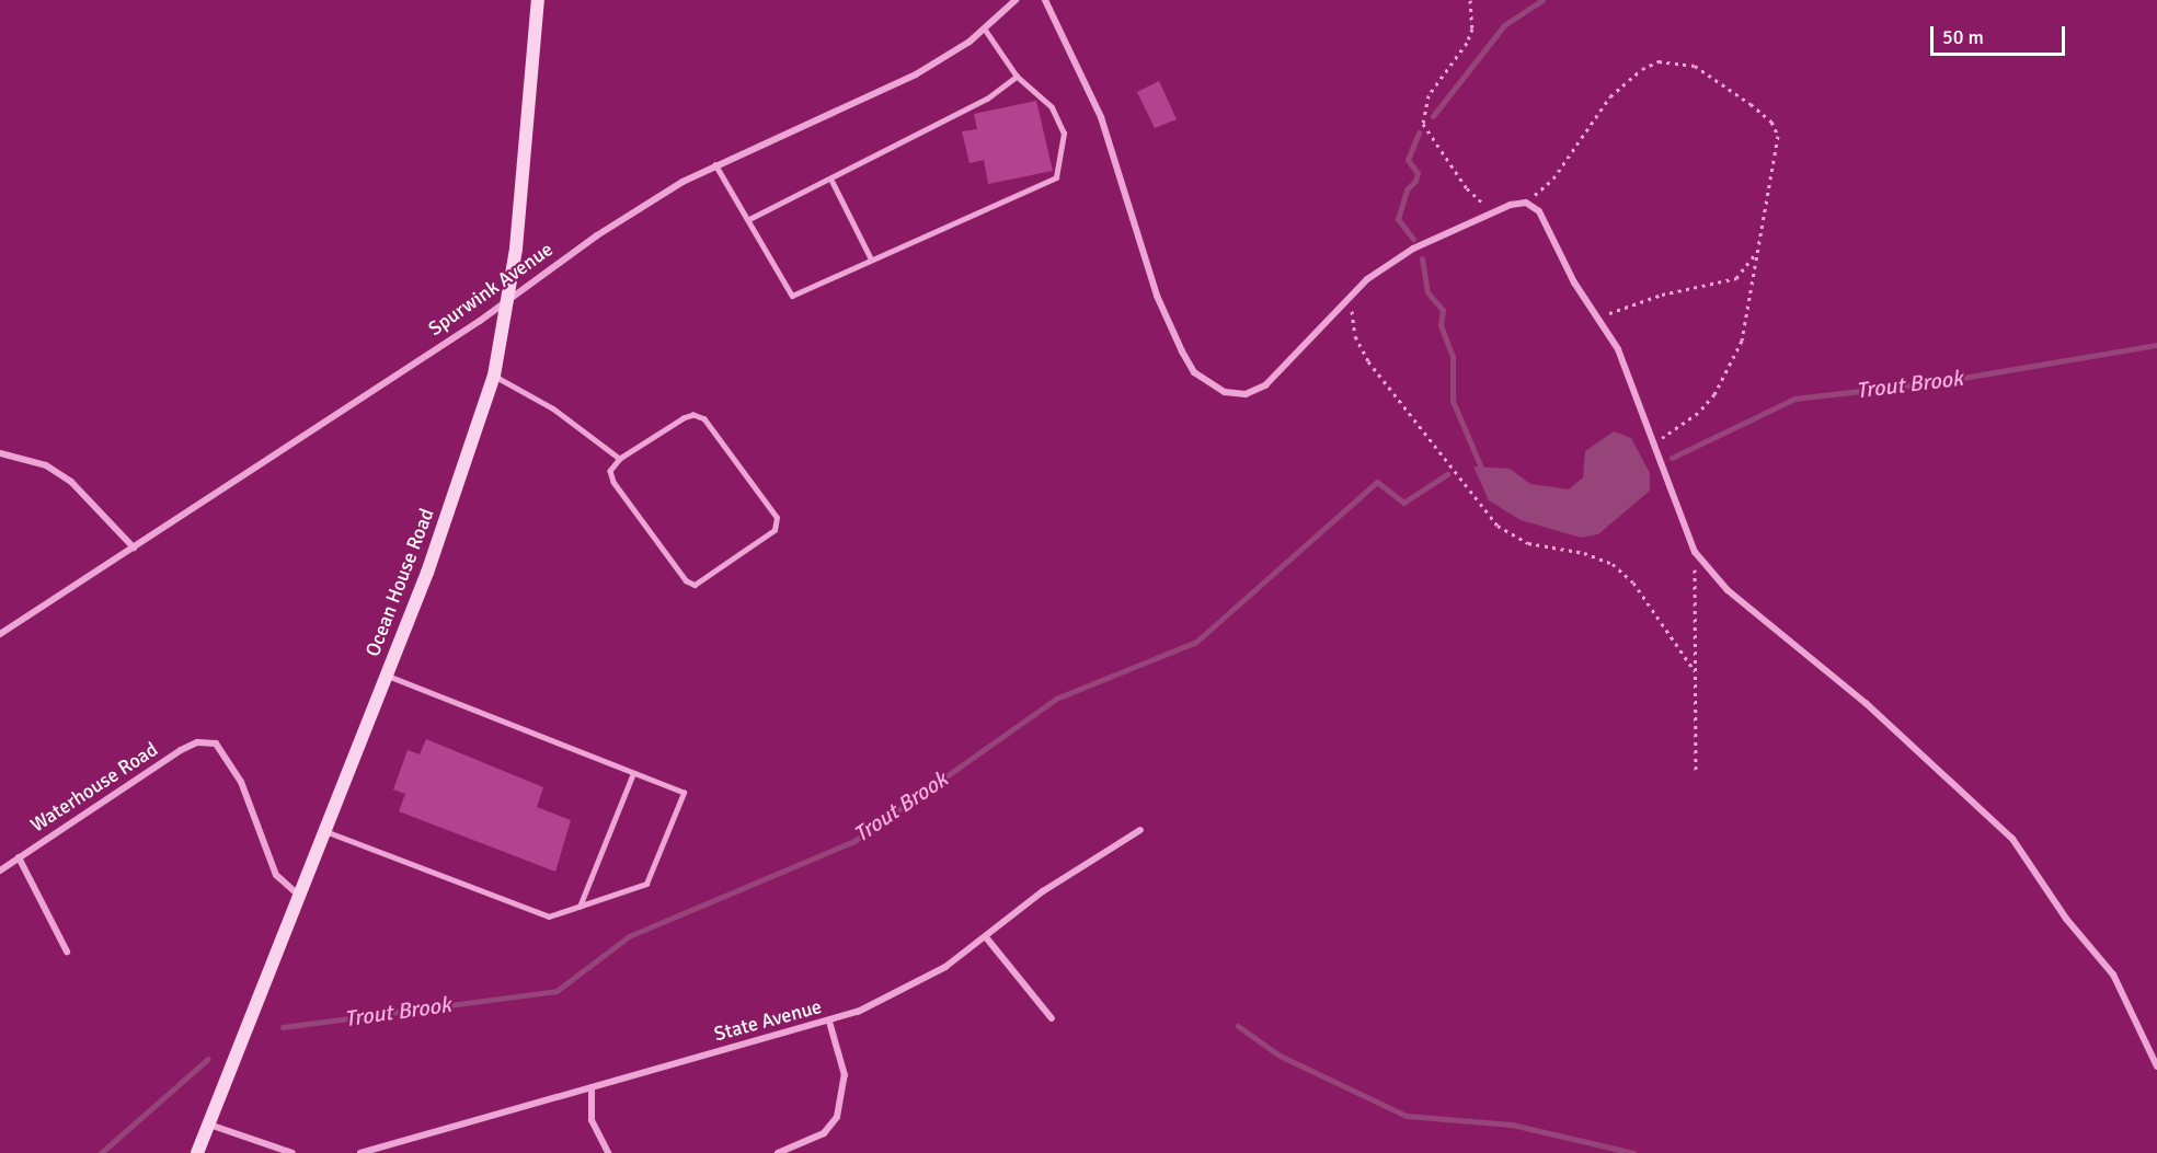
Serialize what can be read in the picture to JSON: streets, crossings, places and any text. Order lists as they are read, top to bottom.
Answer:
{
  "streets": {
    "main road": ["Ocean House Road"],
    "street": ["Spurwink Avenue", "Waterhouse Road", "State Avenue"]
  },
  "crossings": [
    ["Spurwink Avenue", "Ocean House Road"],
    ["Ocean House Road", "Waterhouse Road"]
  ],
  "water": ["Trout Brook"],
  "scale_bar": "50 m"
}
